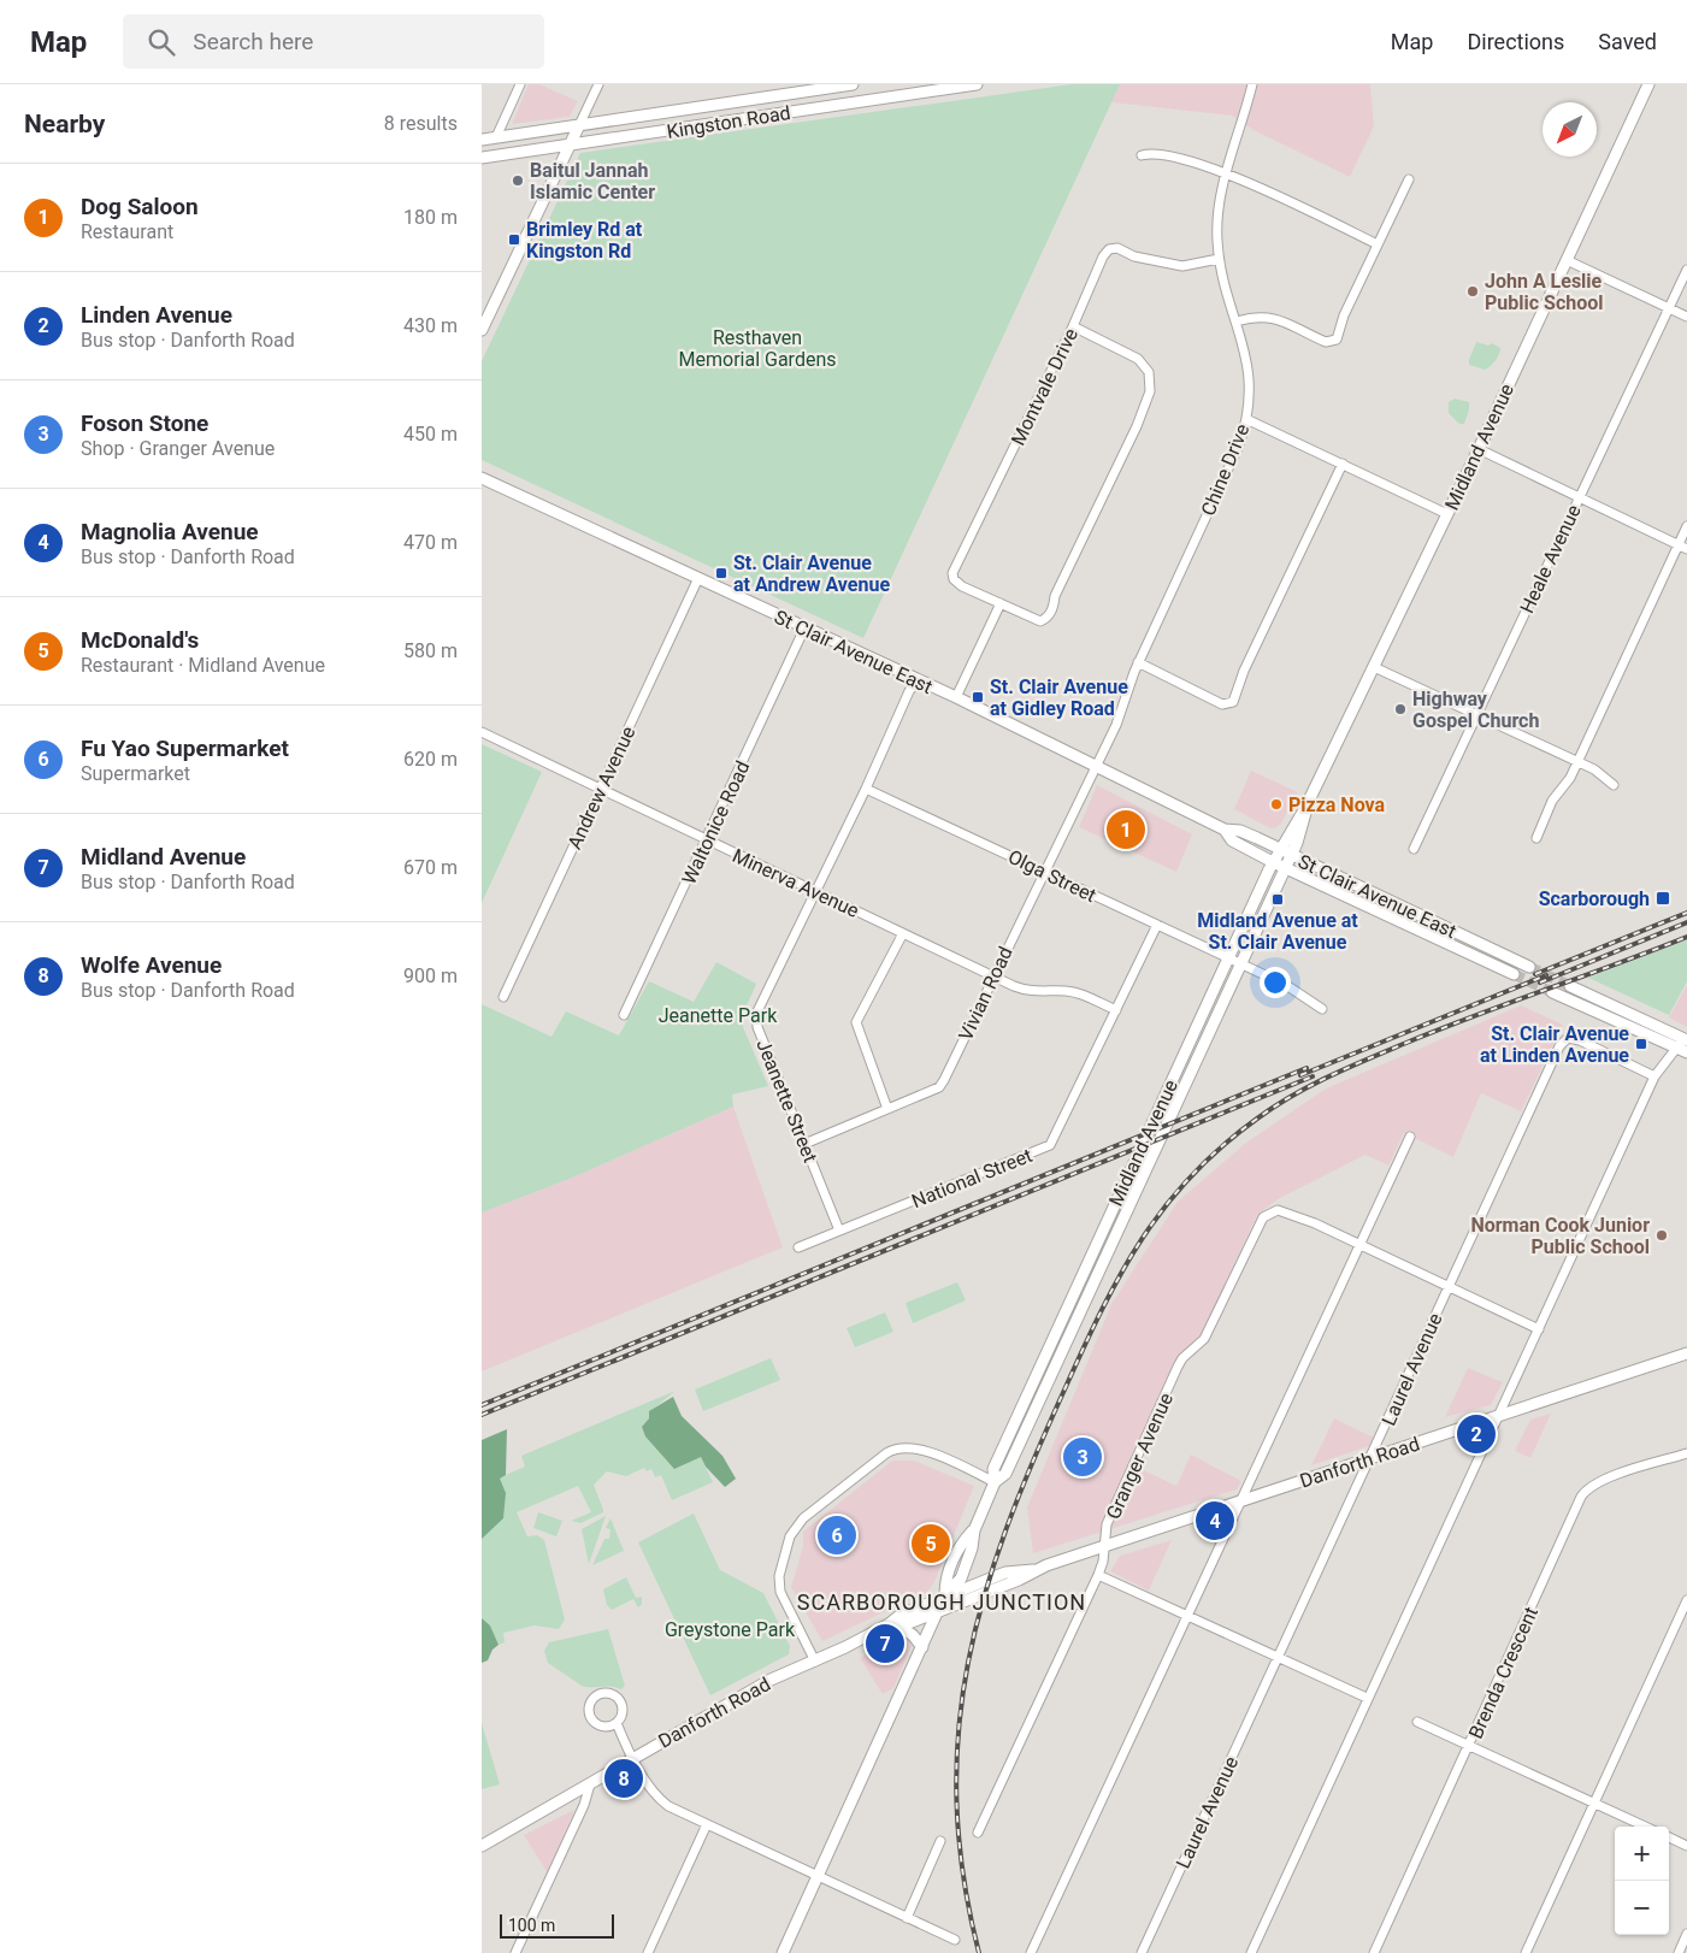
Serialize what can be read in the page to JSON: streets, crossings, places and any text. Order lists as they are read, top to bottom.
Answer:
{
  "streets": {
    "main road": [
      "Kingston Road",
      "Midland Avenue",
      "St Clair Avenue East",
      "Danforth Road"
    ],
    "street": [
      "Montvale Drive",
      "Chine Drive",
      "Heale Avenue",
      "Andrew Avenue",
      "Waltonice Road",
      "Olga Street",
      "Minerva Avenue",
      "Vivian Road",
      "Jeanette Street",
      "National Street",
      "Laurel Avenue",
      "Granger Avenue",
      "Brenda Crescent"
    ]
  },
  "crossings": [
    ["Montvale Drive", "Chine Drive"],
    ["Midland Avenue", "St Clair Avenue East"],
    ["Midland Avenue", "Olga Street"],
    ["Midland Avenue", "Danforth Road"],
    ["Chine Drive", "St Clair Avenue East"],
    ["Chine Drive", "Vivian Road"],
    ["St Clair Avenue East", "Andrew Avenue"],
    ["St Clair Avenue East", "Waltonice Road"],
    ["St Clair Avenue East", "Vivian Road"],
    ["St Clair Avenue East", "Jeanette Street"],
    ["Andrew Avenue", "Minerva Avenue"],
    ["Waltonice Road", "Minerva Avenue"],
    ["Olga Street", "Vivian Road"],
    ["Olga Street", "Jeanette Street"],
    ["Olga Street", "National Street"],
    ["Minerva Avenue", "Vivian Road"],
    ["Minerva Avenue", "Jeanette Street"],
    ["Minerva Avenue", "National Street"],
    ["Vivian Road", "Jeanette Street"],
    ["Jeanette Street", "National Street"],
    ["Laurel Avenue", "Danforth Road"],
    ["Granger Avenue", "Danforth Road"]
  ],
  "districts": ["SCARBOROUGH JUNCTION"],
  "parks": ["Resthaven Memorial Gardens", "Jeanette Park", "Greystone Park"],
  "places": {
    "other": [
      "Baitul Jannah Islamic Center",
      "John A Leslie Public School",
      "Highway Gospel Church",
      "Pizza Nova",
      "Norman Cook Junior Public School"
    ],
    "transit": [
      "Brimley Rd at Kingston Rd",
      "St. Clair Avenue at Andrew Avenue",
      "St. Clair Avenue at Gidley Road",
      "Scarborough",
      "Midland Avenue at St. Clair Avenue",
      "St. Clair Avenue at Linden Avenue"
    ]
  },
  "scale_bar": "100 m",
  "north": "bottom left",
  "page": {
    "header": "Map",
    "search": "Search here",
    "nav": ["Map", "Directions", "Saved"],
    "heading": ["Nearby", "8 results"],
    "list": [
      {
        "mark": "1",
        "name": "Dog Saloon",
        "note": "Restaurant",
        "value": "180 m"
      },
      {
        "mark": "2",
        "name": "Linden Avenue",
        "note": "Bus stop · Danforth Road",
        "value": "430 m"
      },
      {
        "mark": "3",
        "name": "Foson Stone",
        "note": "Shop · Granger Avenue",
        "value": "450 m"
      },
      {
        "mark": "4",
        "name": "Magnolia Avenue",
        "note": "Bus stop · Danforth Road",
        "value": "470 m"
      },
      {
        "mark": "5",
        "name": "McDonald's",
        "note": "Restaurant · Midland Avenue",
        "value": "580 m"
      },
      {
        "mark": "6",
        "name": "Fu Yao Supermarket",
        "note": "Supermarket",
        "value": "620 m"
      },
      {
        "mark": "7",
        "name": "Midland Avenue",
        "note": "Bus stop · Danforth Road",
        "value": "670 m"
      },
      {
        "mark": "8",
        "name": "Wolfe Avenue",
        "note": "Bus stop · Danforth Road",
        "value": "900 m"
      }
    ],
    "pins": [
      "1",
      "2",
      "3",
      "4",
      "6",
      "5",
      "7",
      "8"
    ],
    "map_buttons": ["+", "−"],
    "scale": "100 m"
  }
}
